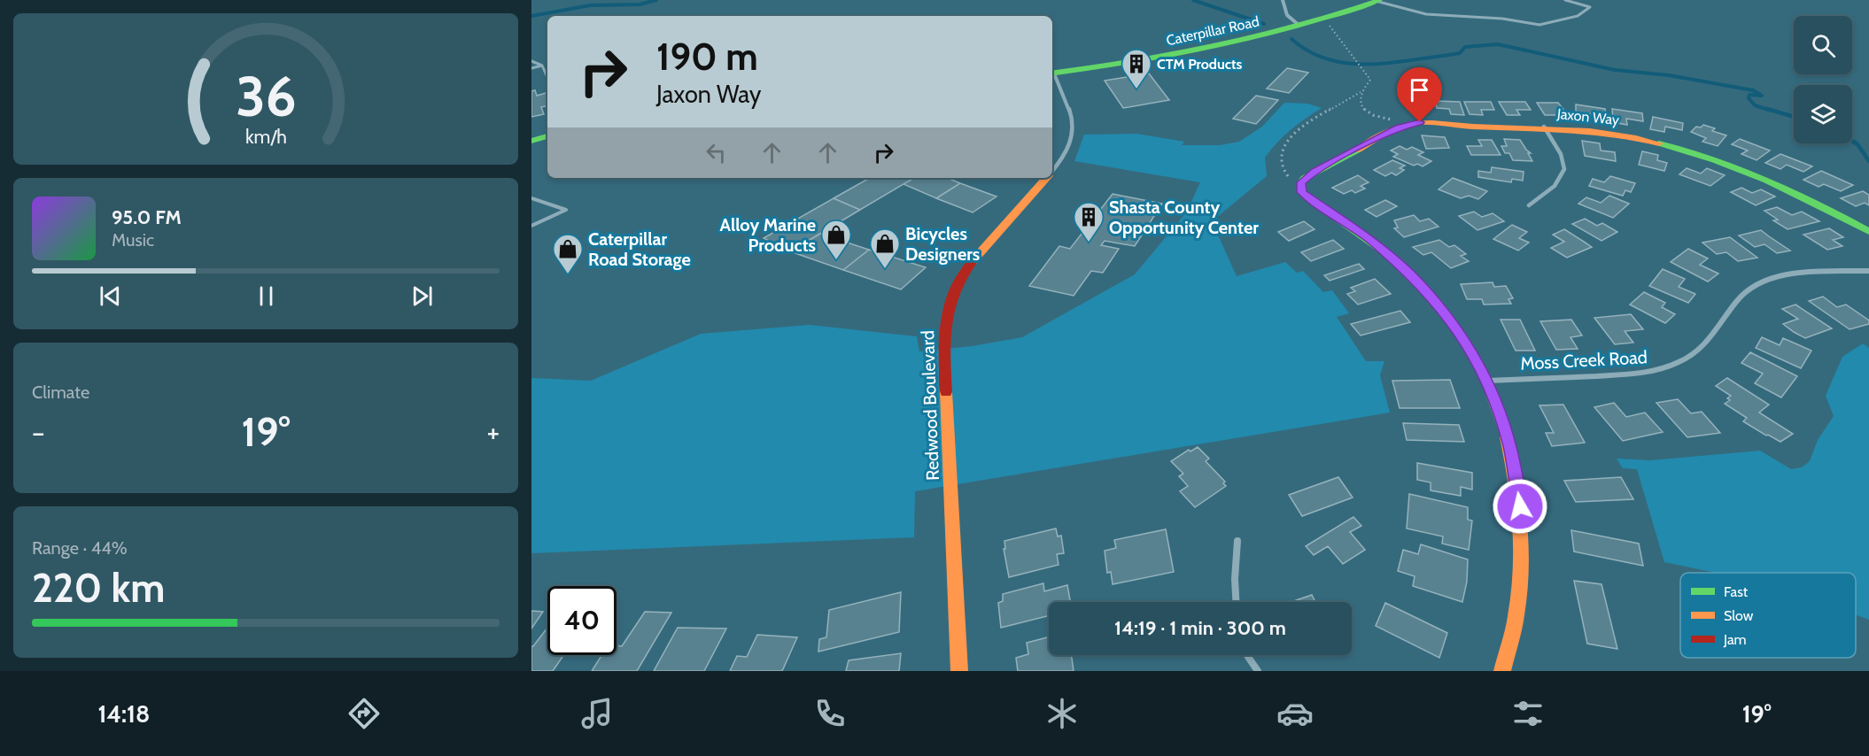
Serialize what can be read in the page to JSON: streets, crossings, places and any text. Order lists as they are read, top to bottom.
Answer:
{
  "streets": {
    "street": [
      "Caterpillar Road",
      "Jaxon Way",
      "Moss Creek Road",
      "Redwood Boulevard"
    ]
  },
  "crossings": [
    ["Caterpillar Road", "Redwood Boulevard"],
    ["Jaxon Way", "Moss Creek Road"]
  ],
  "places": {
    "building": ["CTM Products", "Shasta County Opportunity Center"],
    "shop": ["Alloy Marine Products", "Bicycles Designers", "Caterpillar Road Storage"]
  },
  "legend": ["Fast", "Slow", "Jam"],
  "page": {
    "turn": ["190 m", "Jaxon Way"],
    "song": ["95.0 FM", "Music"],
    "tile": [
      "Climate",
      ["Range · 44%", "220 km"]
    ],
    "heat": ["−", "19°", "+"],
    "limit": "40",
    "trip": "14:19 · 1 min · 300 m",
    "tabs": ["14:18", "19°"],
    "gauge": ["36", "km/h"]
  }
}
